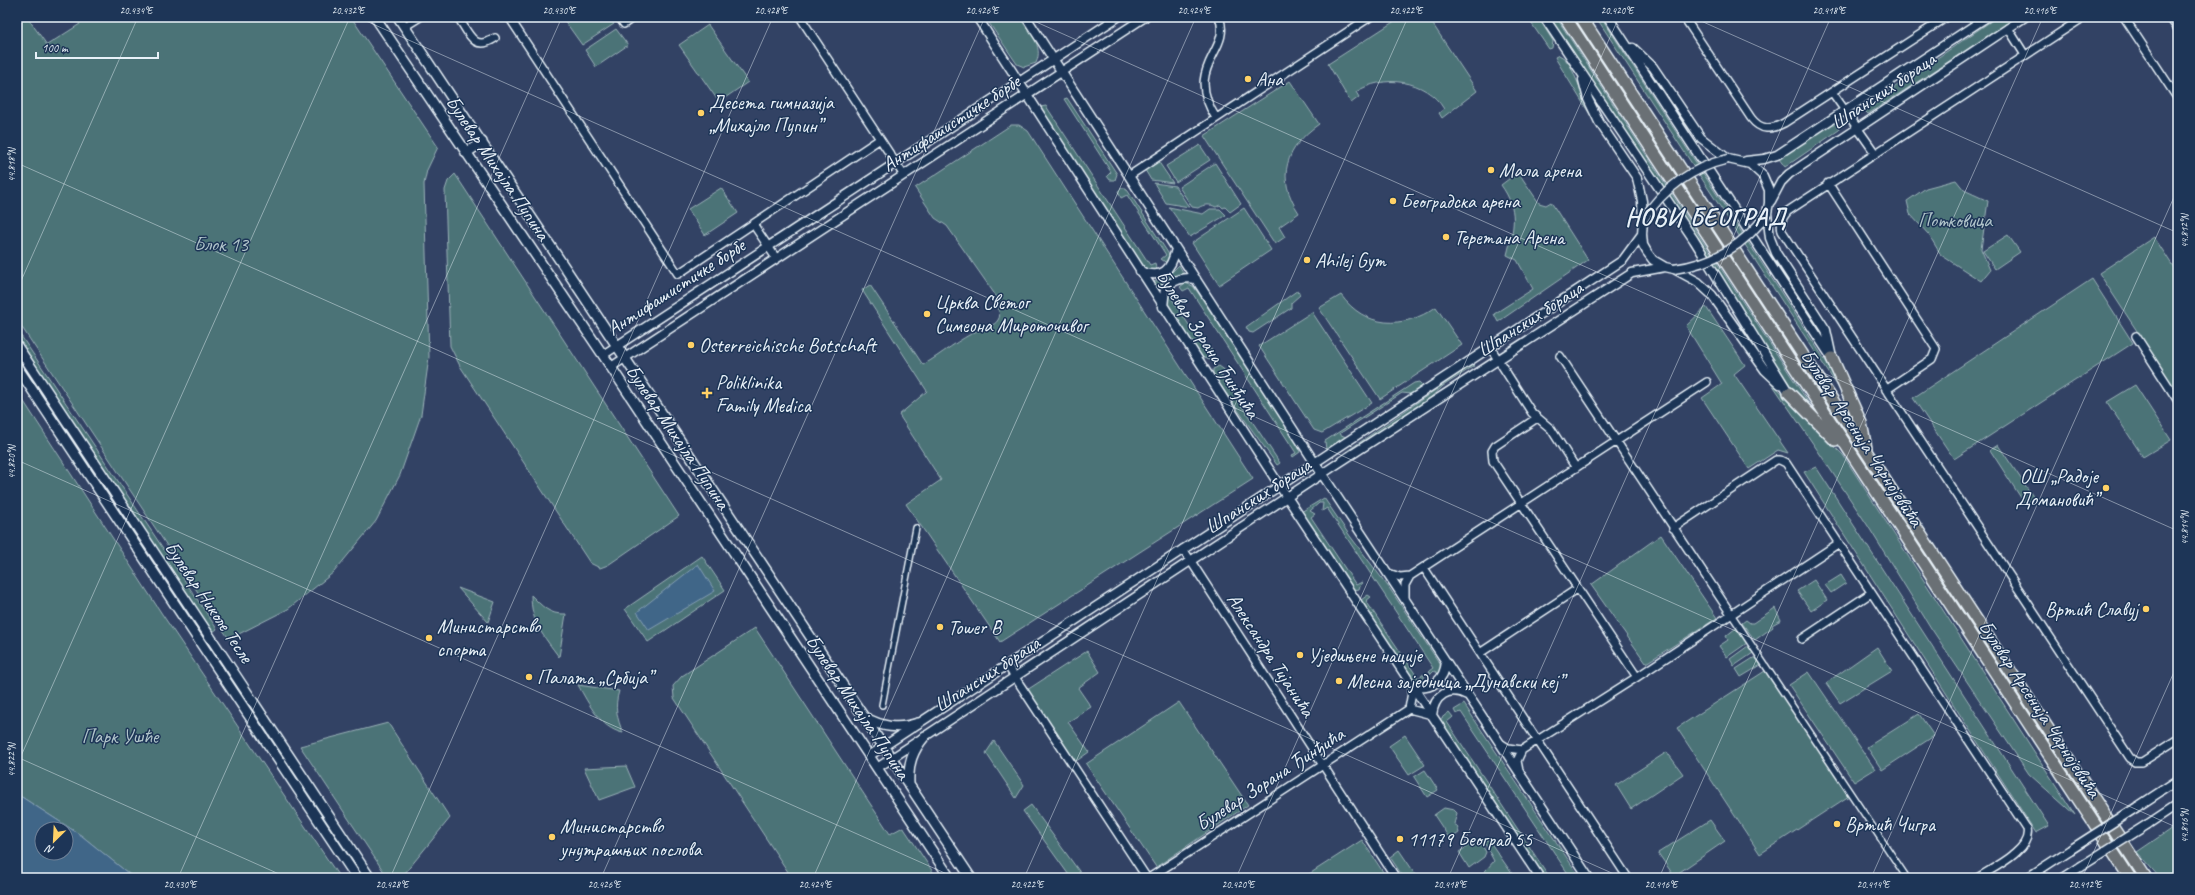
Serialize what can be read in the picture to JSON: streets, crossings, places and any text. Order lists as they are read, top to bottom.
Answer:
{
  "streets": {
    "highway": ["Булевар Арсенија Чарнојевића"],
    "main road": ["Булевар Михајла Пупина", "Булевар Николе Тесле"],
    "street": [
      "Шпанских бораца",
      "Антифашистичке борбе",
      "Булевар Зорана Ђинђића",
      "Александра Тијанића"
    ]
  },
  "crossings": [
    ["Шпанских бораца", "Булевар Михајла Пупина"],
    ["Шпанских бораца", "Булевар Зорана Ђинђића"],
    ["Шпанских бораца", "Александра Тијанића"],
    ["Антифашистичке борбе", "Булевар Михајла Пупина"],
    ["Антифашистичке борбе", "Булевар Зорана Ђинђића"],
    ["Булевар Зорана Ђинђића", "Александра Тијанића"]
  ],
  "districts": ["НОВИ БЕОГРАД"],
  "parks": ["Потковица", "Блок 13", "Парк Ушће"],
  "places": {
    "other": [
      "Ана",
      "Десета гимназија „Михајло Пупин”",
      "Мала арена",
      "Београдска арена",
      "Теретана Арена",
      "Ahilej Gym",
      "Црква Светог Симеона Мироточивог",
      "Osterreichische Botschaft",
      "ОШ „Радоје Домановић”",
      "Вртић Славуј",
      "Tower B",
      "Министарство спорта",
      "Уједињене нације",
      "Палата „Србија”",
      "Месна заједница „Дунавски кеј”",
      "Вртић Чигра",
      "Министарство унутрашњих послова",
      "11179 Београд 55"
    ],
    "health": ["Poliklinika Family Medica"]
  },
  "scale_bar": "100 m",
  "north": "bottom left",
  "coordinates": [
    "20.434°E",
    "20.432°E",
    "20.430°E",
    "20.428°E",
    "20.426°E",
    "20.424°E",
    "20.422°E",
    "20.420°E",
    "20.418°E",
    "20.416°E",
    "44.818°N",
    "44.812°N",
    "44.820°N",
    "44.814°N",
    "44.822°N",
    "44.816°N",
    "20.414°E",
    "20.412°E"
  ]
}
